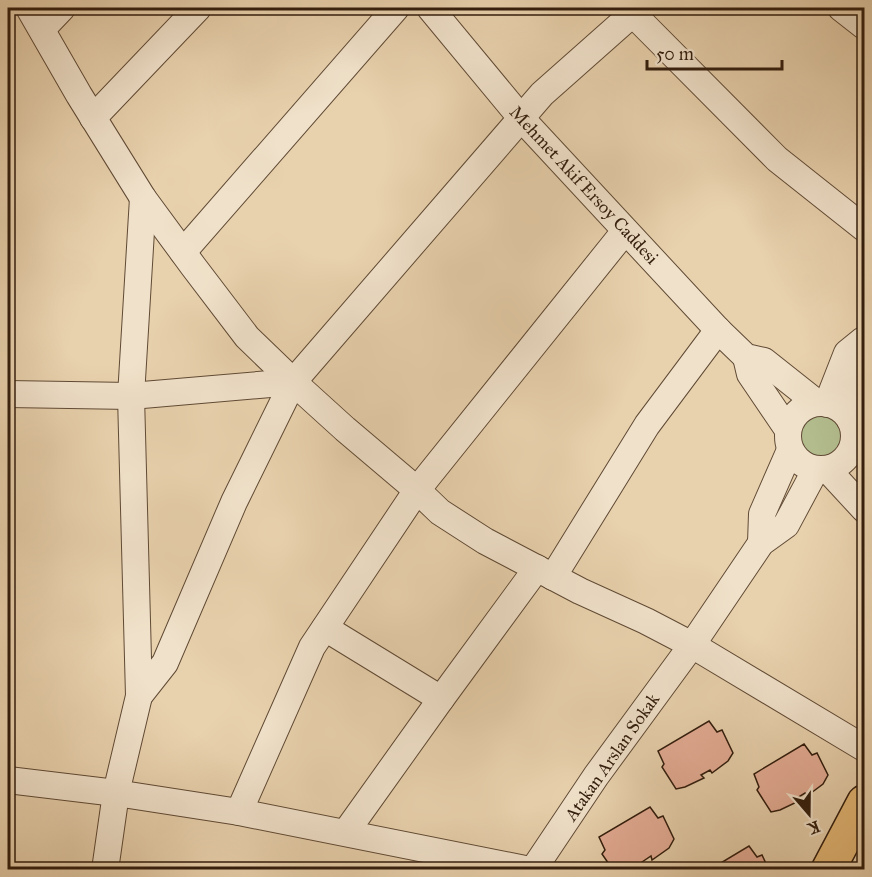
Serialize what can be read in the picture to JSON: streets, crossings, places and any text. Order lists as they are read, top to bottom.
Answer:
{
  "streets": {
    "street": ["Mehmet Akif Ersoy Caddesi", "Atakan Arslan Sokak"]
  },
  "scale_bar": "50 m",
  "north": "bottom"
}
